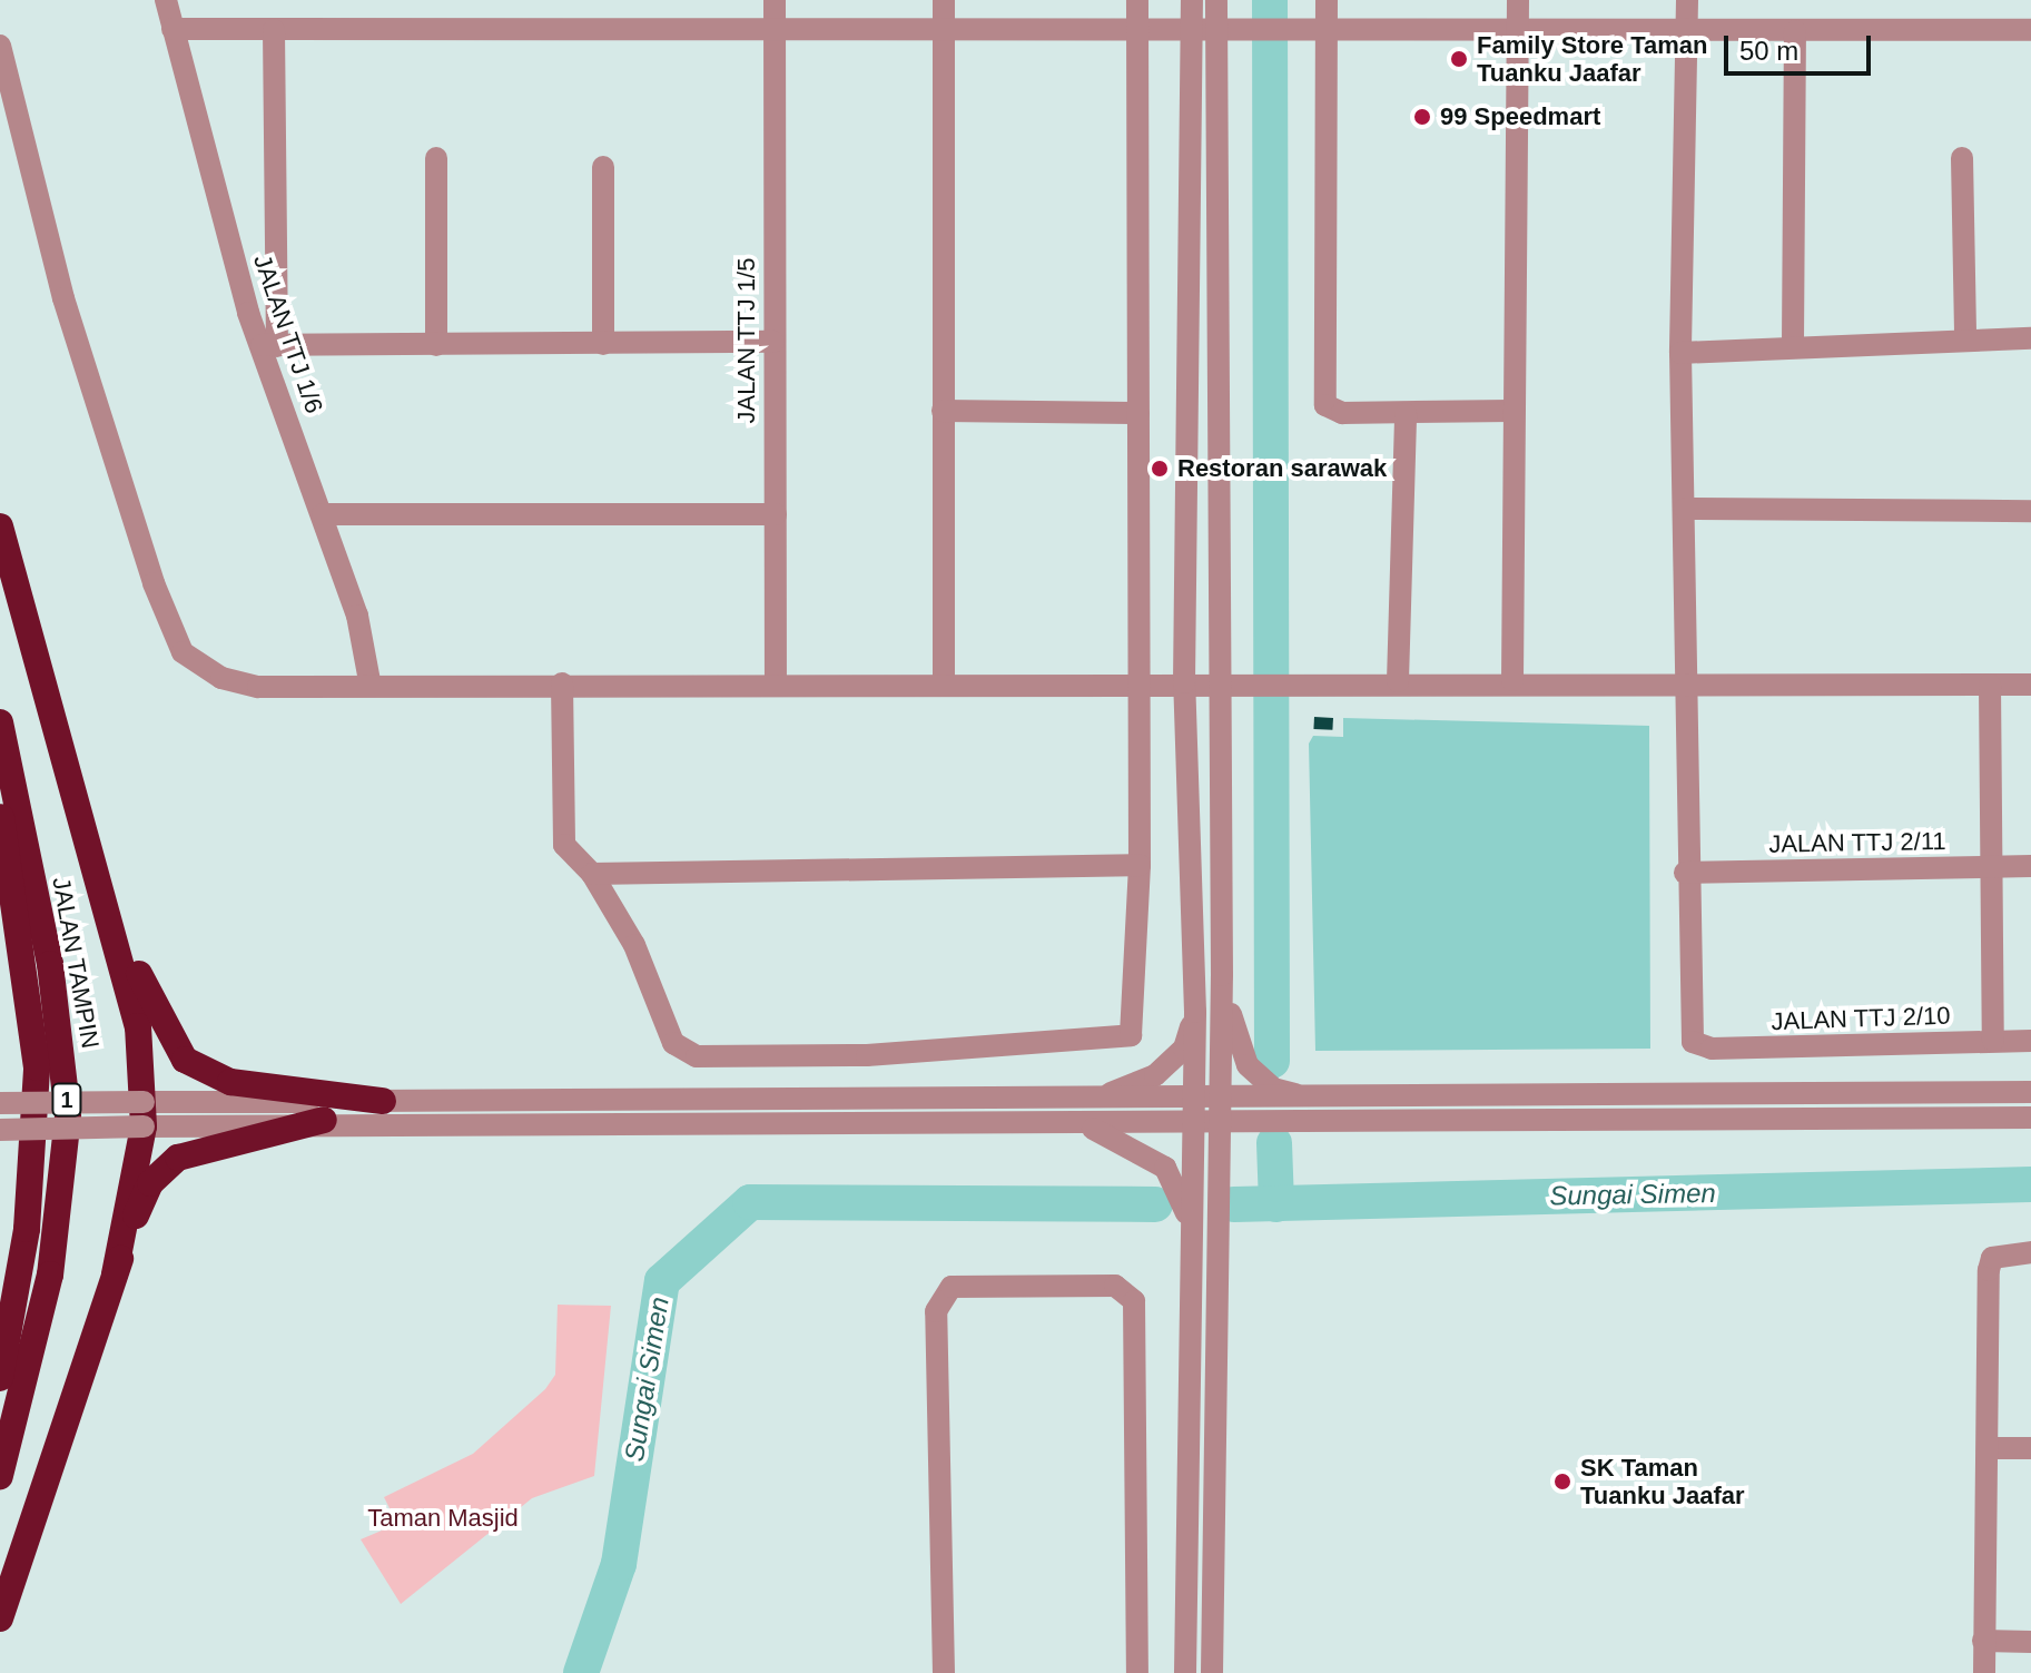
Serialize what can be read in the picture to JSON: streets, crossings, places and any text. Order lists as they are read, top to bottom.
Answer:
{
  "streets": {
    "highway": ["JALAN TAMPIN", "1"],
    "street": [
      "JALAN TTJ 1/6",
      "JALAN TTJ 1/5",
      "JALAN TTJ 2/11",
      "JALAN TTJ 2/10"
    ]
  },
  "crossings": [
    ["JALAN TTJ 2/11", "JALAN TTJ 2/10"]
  ],
  "water": ["Sungai Simen"],
  "parks": ["Taman Masjid"],
  "places": [
    "Family Store Taman Tuanku Jaafar",
    "99 Speedmart",
    "Restoran sarawak",
    "SK Taman Tuanku Jaafar"
  ],
  "scale_bar": "50 m"
}
